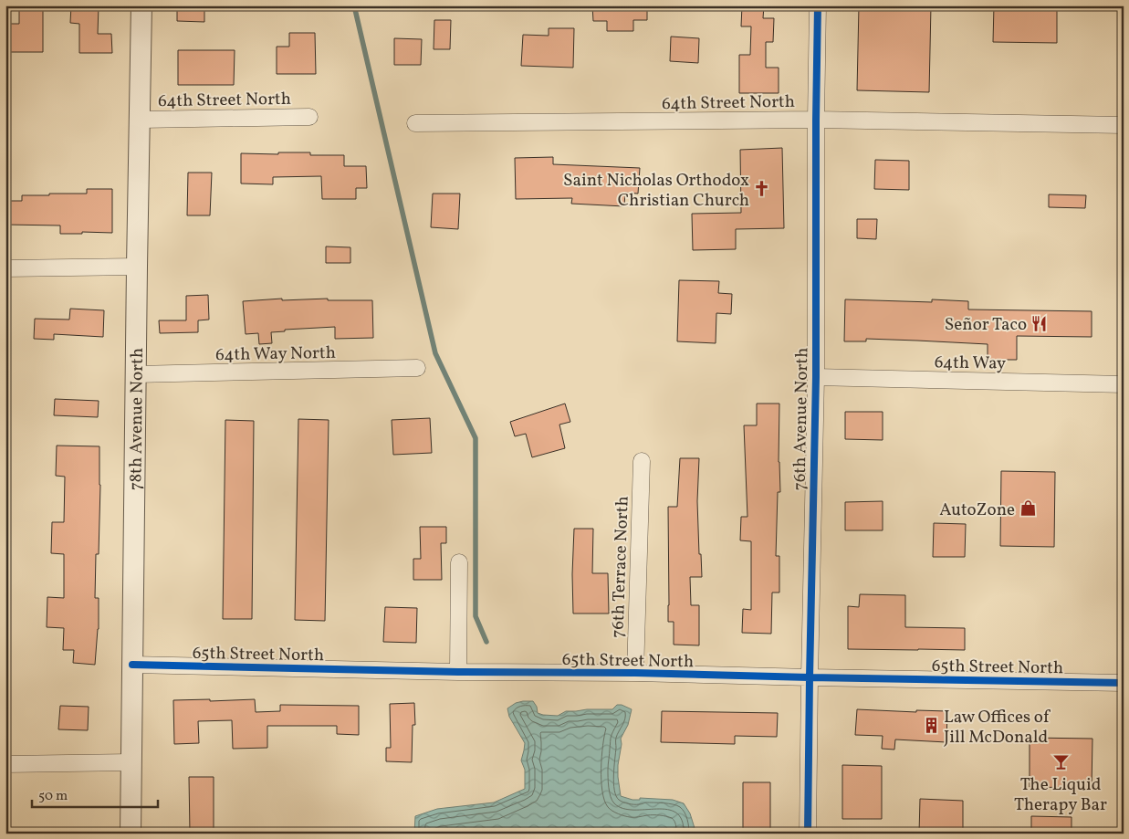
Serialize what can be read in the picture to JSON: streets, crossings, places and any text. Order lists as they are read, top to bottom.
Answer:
{
  "streets": {
    "street": [
      "64th Street North",
      "64th Way North",
      "64th Way",
      "78th Avenue North",
      "76th Avenue North",
      "76th Terrace North",
      "65th Street North"
    ]
  },
  "crossings": [
    ["64th Street North", "78th Avenue North"],
    ["64th Street North", "76th Avenue North"],
    ["64th Way North", "78th Avenue North"],
    ["64th Way", "76th Avenue North"],
    ["78th Avenue North", "65th Street North"],
    ["76th Avenue North", "65th Street North"],
    ["76th Terrace North", "65th Street North"]
  ],
  "places": {
    "church": ["Saint Nicholas Orthodox Christian Church"],
    "restaurant": ["Señor Taco"],
    "shop": ["AutoZone"],
    "building": ["Law Offices of Jill McDonald"],
    "bar": ["The Liquid Therapy Bar"]
  },
  "scale_bar": "50 m"
}
